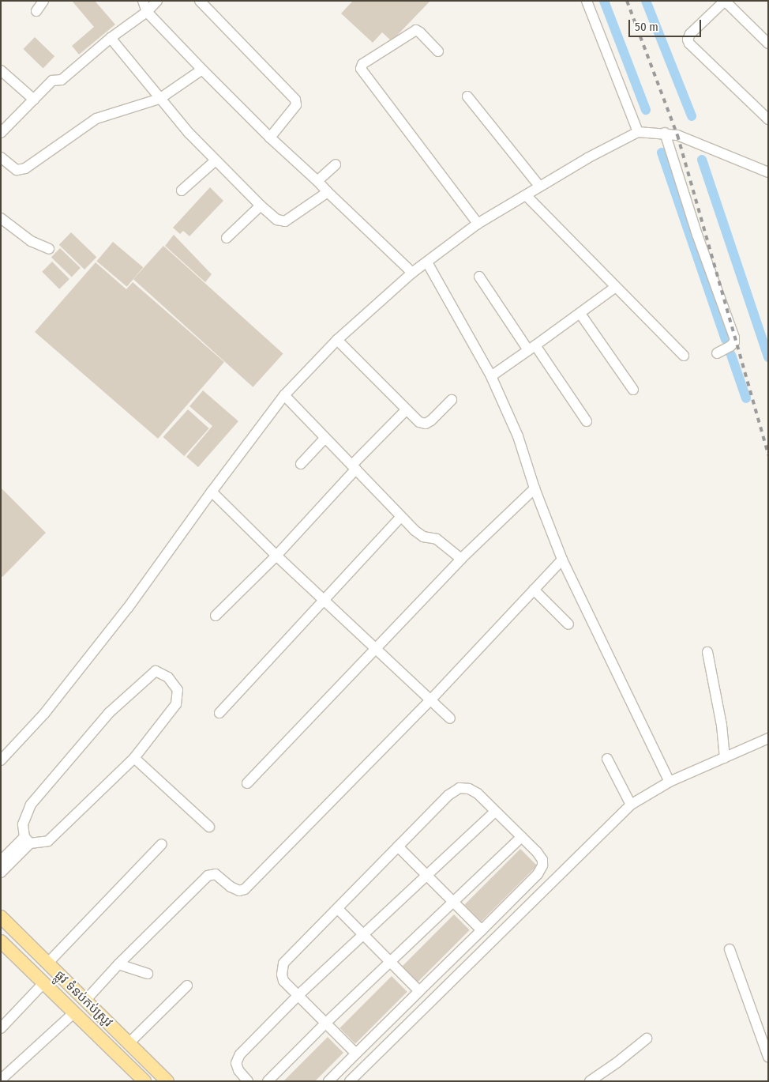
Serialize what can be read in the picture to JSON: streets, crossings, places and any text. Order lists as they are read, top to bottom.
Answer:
{
  "streets": {
    "main road": ["ផ្លូវ ទំនប់កប់ស្រូវ"]
  },
  "scale_bar": "50 m"
}
